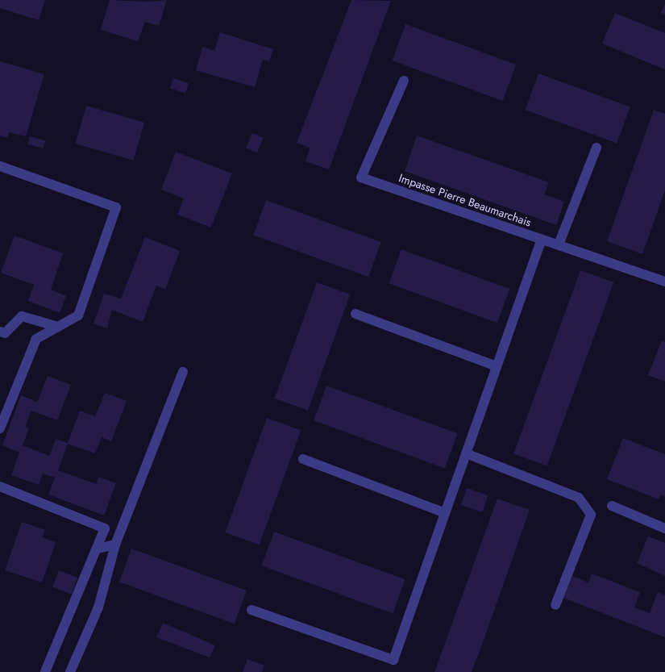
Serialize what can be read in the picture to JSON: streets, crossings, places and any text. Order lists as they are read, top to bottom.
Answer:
{
  "streets": {
    "street": ["Impasse Pierre Beaumarchais"]
  }
}
